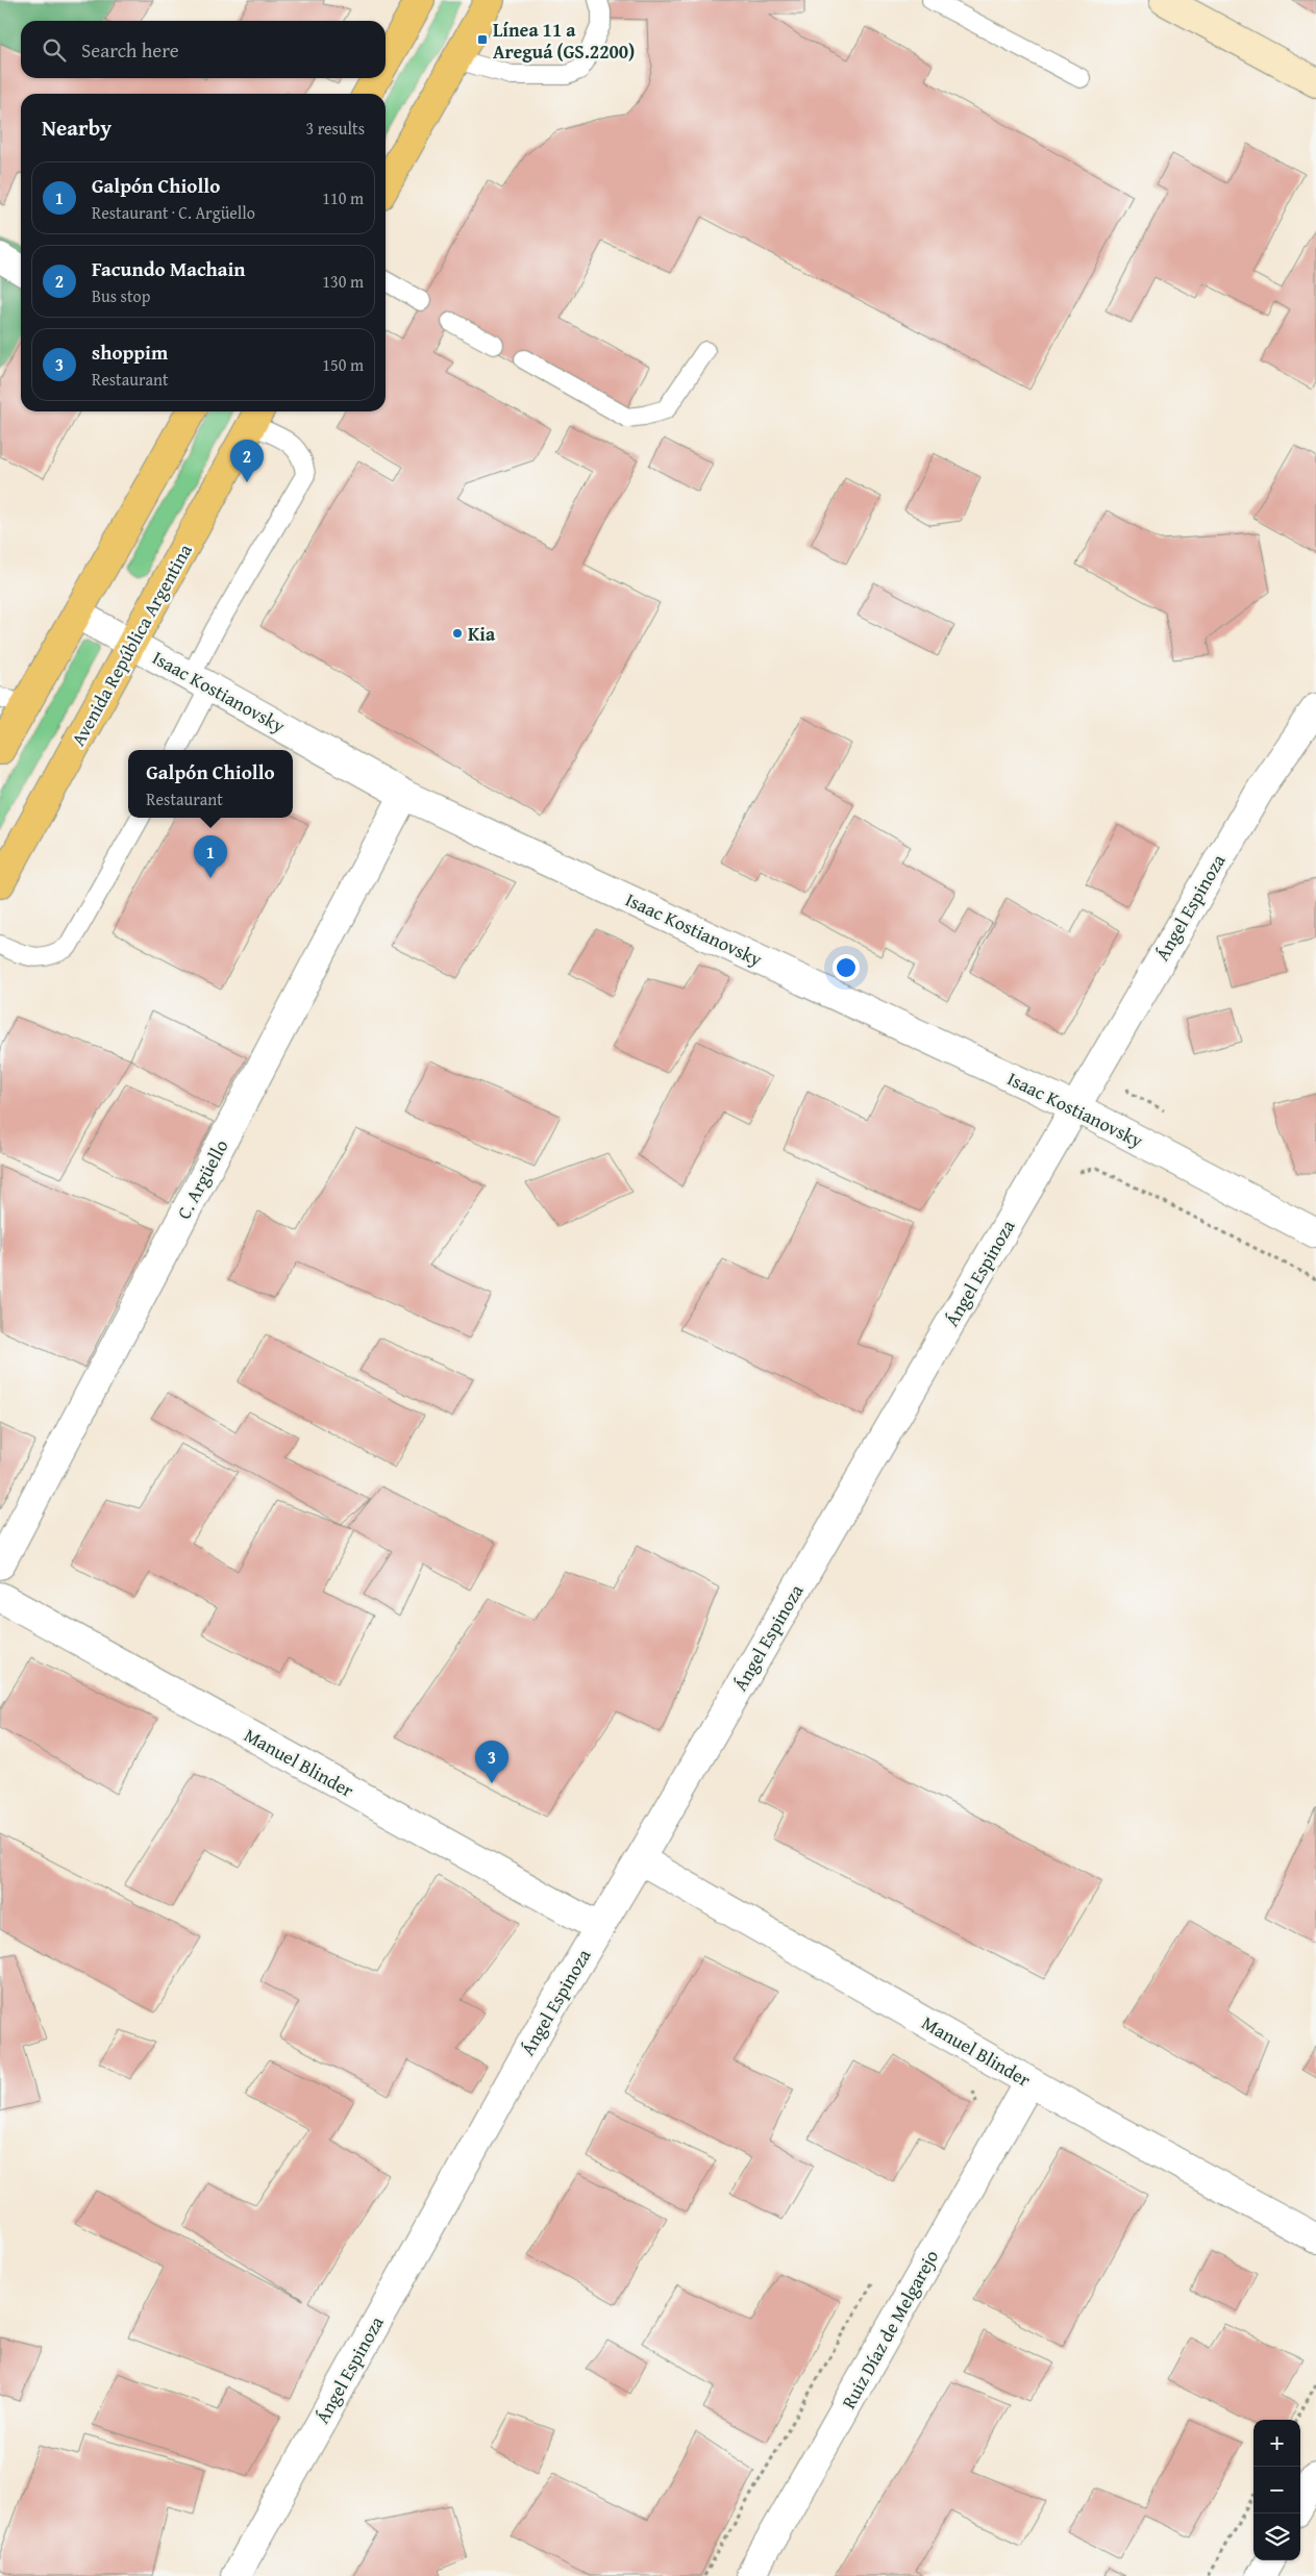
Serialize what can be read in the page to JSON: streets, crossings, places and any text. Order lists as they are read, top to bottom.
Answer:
{
  "streets": {
    "highway": ["Avenida República Argentina"],
    "street": [
      "Isaac Kostianovsky",
      "Ángel Espinoza",
      "C. Argüello",
      "Manuel Blinder",
      "Ruiz Díaz de Melgarejo"
    ]
  },
  "crossings": [
    ["Avenida República Argentina", "Isaac Kostianovsky"],
    ["Isaac Kostianovsky", "Ángel Espinoza"],
    ["Isaac Kostianovsky", "C. Argüello"],
    ["Ángel Espinoza", "Manuel Blinder"],
    ["Manuel Blinder", "Ruiz Díaz de Melgarejo"]
  ],
  "places": {
    "transit": ["Línea 11 a Areguá (GS.2200)"],
    "other": ["Kia"]
  },
  "page": {
    "search": "Search here",
    "heading": ["Nearby", "3 results"],
    "list": [
      {
        "mark": "1",
        "name": "Galpón Chiollo",
        "note": "Restaurant · C. Argüello",
        "value": "110 m"
      },
      {
        "mark": "2",
        "name": "Facundo Machain",
        "note": "Bus stop",
        "value": "130 m"
      },
      {
        "mark": "3",
        "name": "shoppim",
        "note": "Restaurant",
        "value": "150 m"
      }
    ],
    "pins": ["2", "1", "3"],
    "popup": ["Galpón Chiollo", "Restaurant"],
    "map_buttons": ["+", "−"]
  }
}
